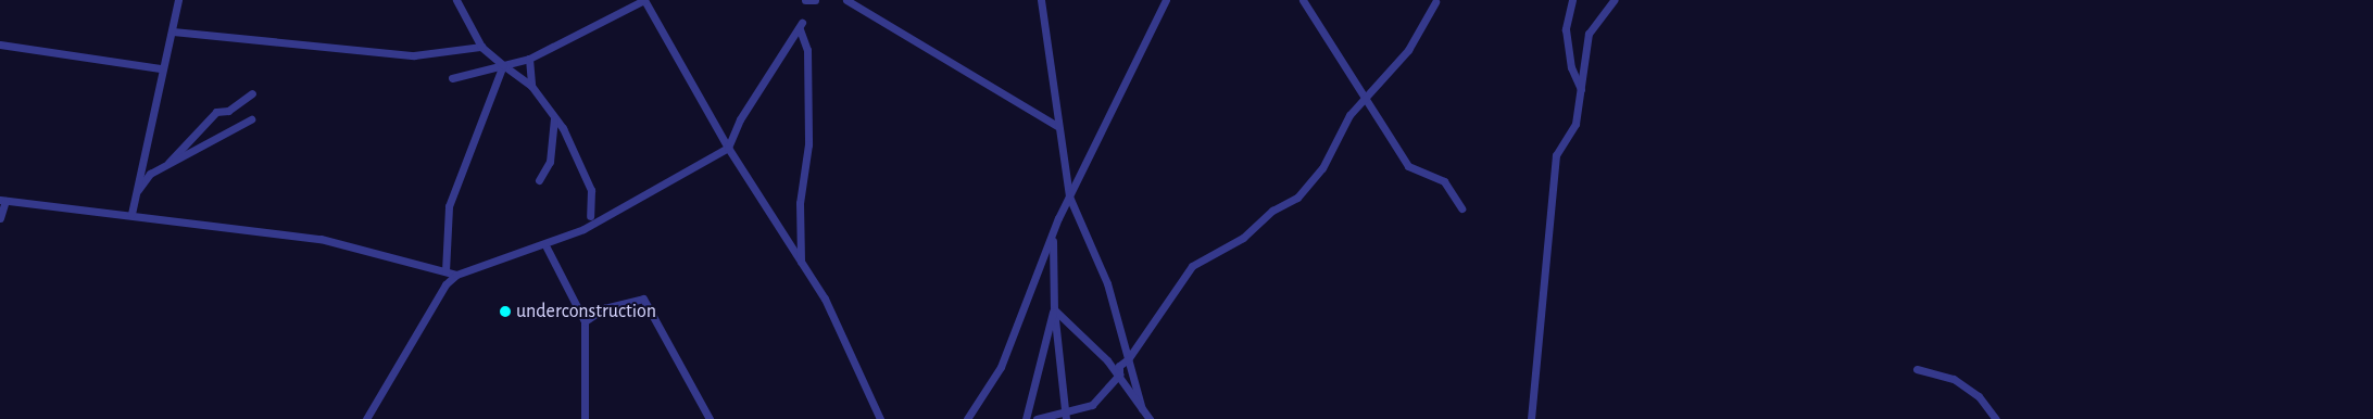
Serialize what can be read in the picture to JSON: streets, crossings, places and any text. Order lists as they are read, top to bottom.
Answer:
{
  "places": ["underconstruction"]
}
